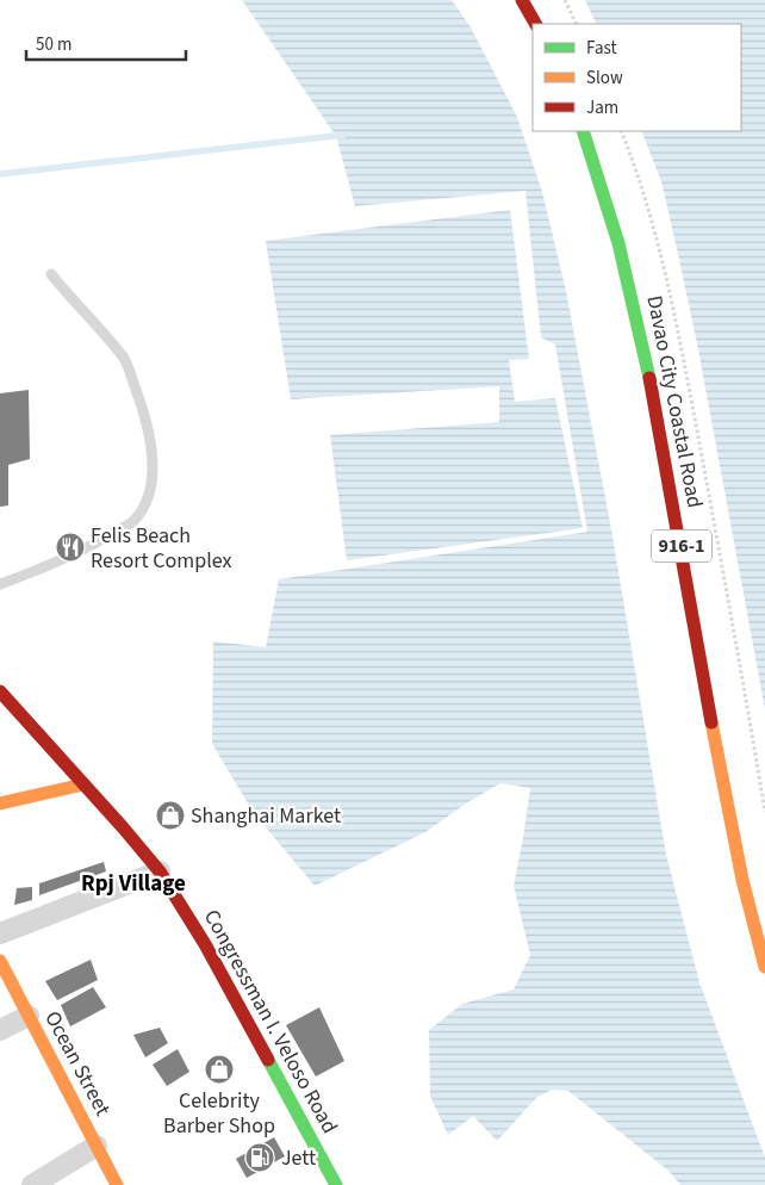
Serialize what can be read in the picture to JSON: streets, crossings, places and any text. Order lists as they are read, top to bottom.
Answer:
{
  "streets": {
    "main road": [
      "Davao City Coastal Road",
      "916-1",
      "Congressman I. Veloso Road",
      "Ocean Street"
    ]
  },
  "districts": ["Rpj Village"],
  "places": {
    "restaurant": ["Felis Beach Resort Complex"],
    "shop": ["Shanghai Market", "Celebrity Barber Shop"],
    "fuel station": ["Jett"]
  },
  "legend": ["Fast", "Slow", "Jam"],
  "scale_bar": "50 m"
}
